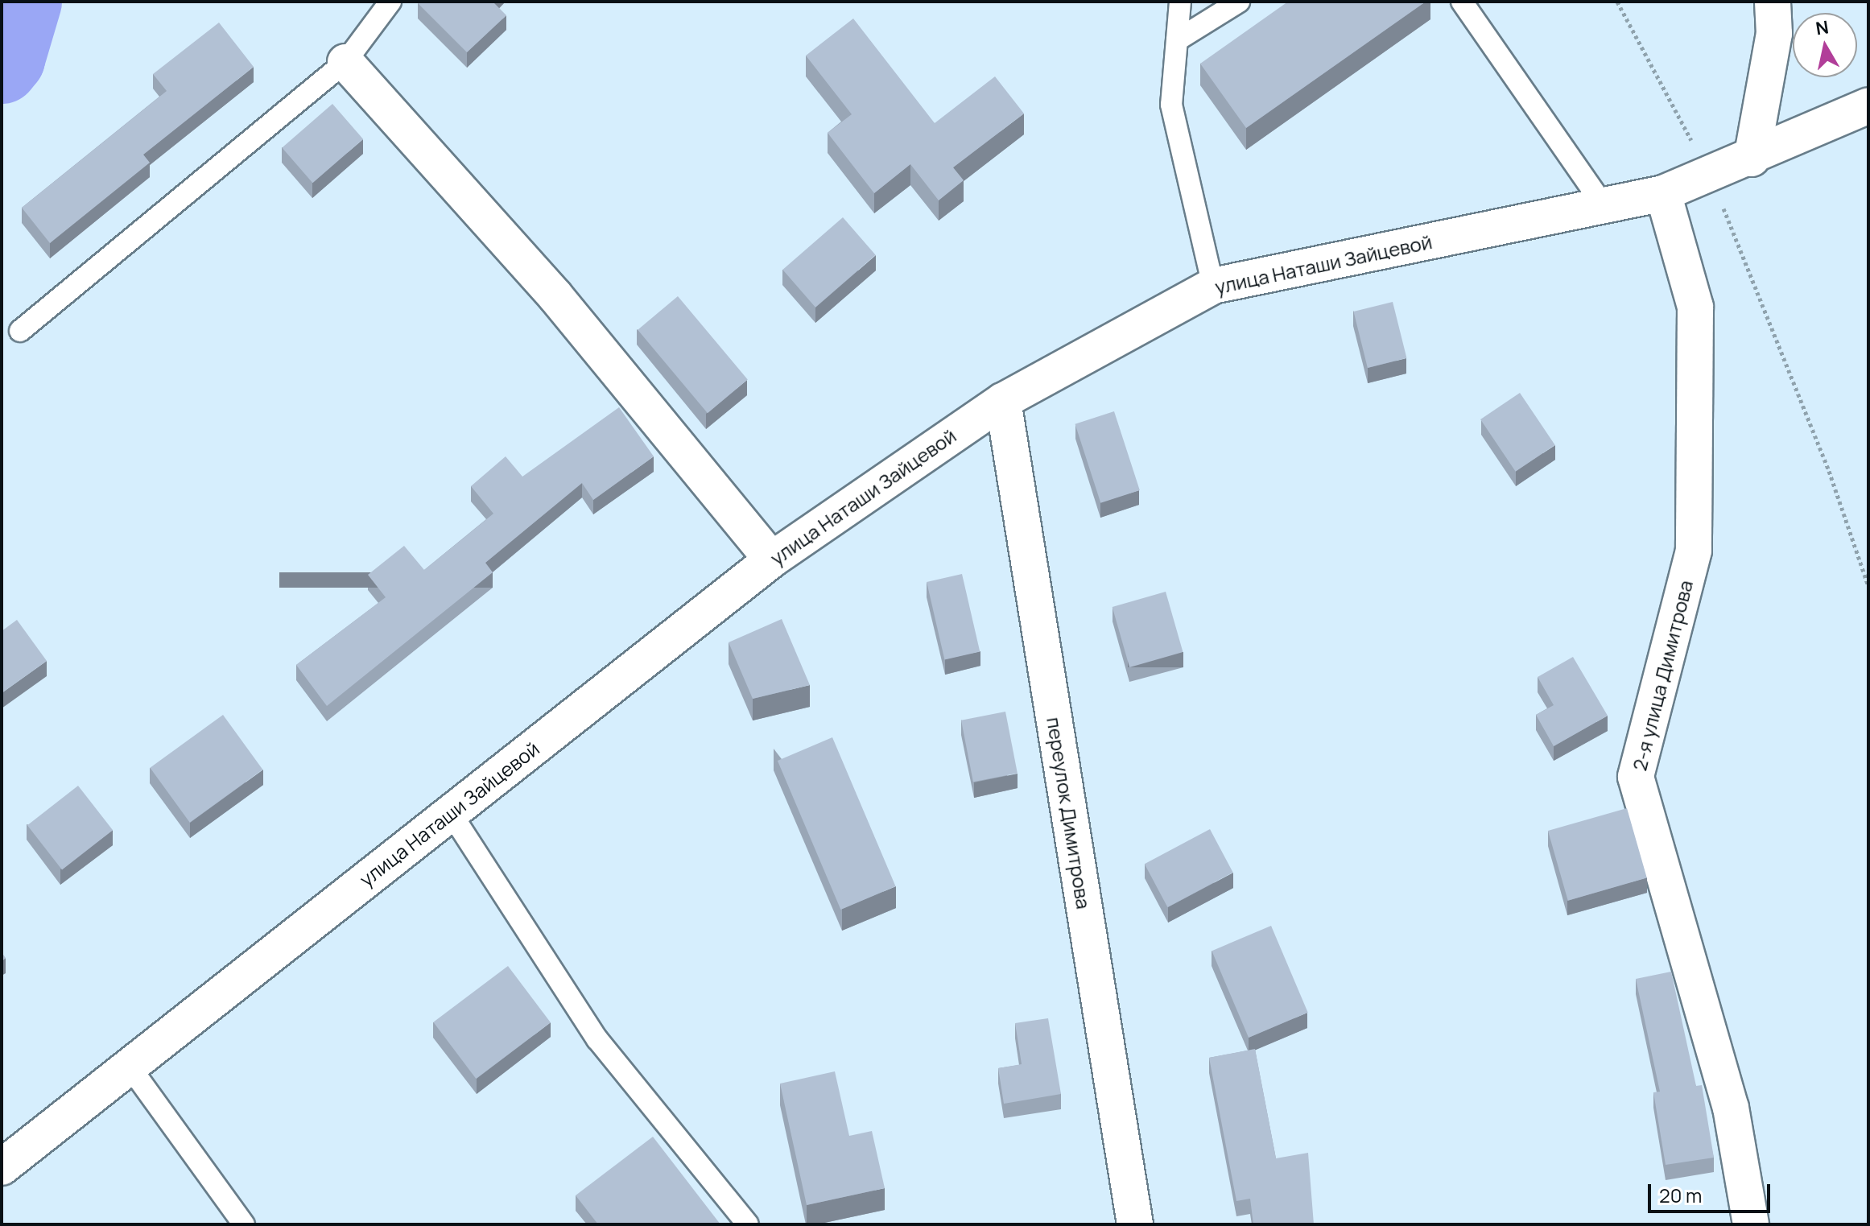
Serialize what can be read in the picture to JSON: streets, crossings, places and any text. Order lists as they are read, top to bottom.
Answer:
{
  "streets": {
    "street": ["улица Наташи Зайцевой", "2-я улица Димитрова", "переулок Димитрова"]
  },
  "crossings": [
    ["улица Наташи Зайцевой", "2-я улица Димитрова"],
    ["улица Наташи Зайцевой", "переулок Димитрова"]
  ],
  "scale_bar": "20 m",
  "north": "top"
}
